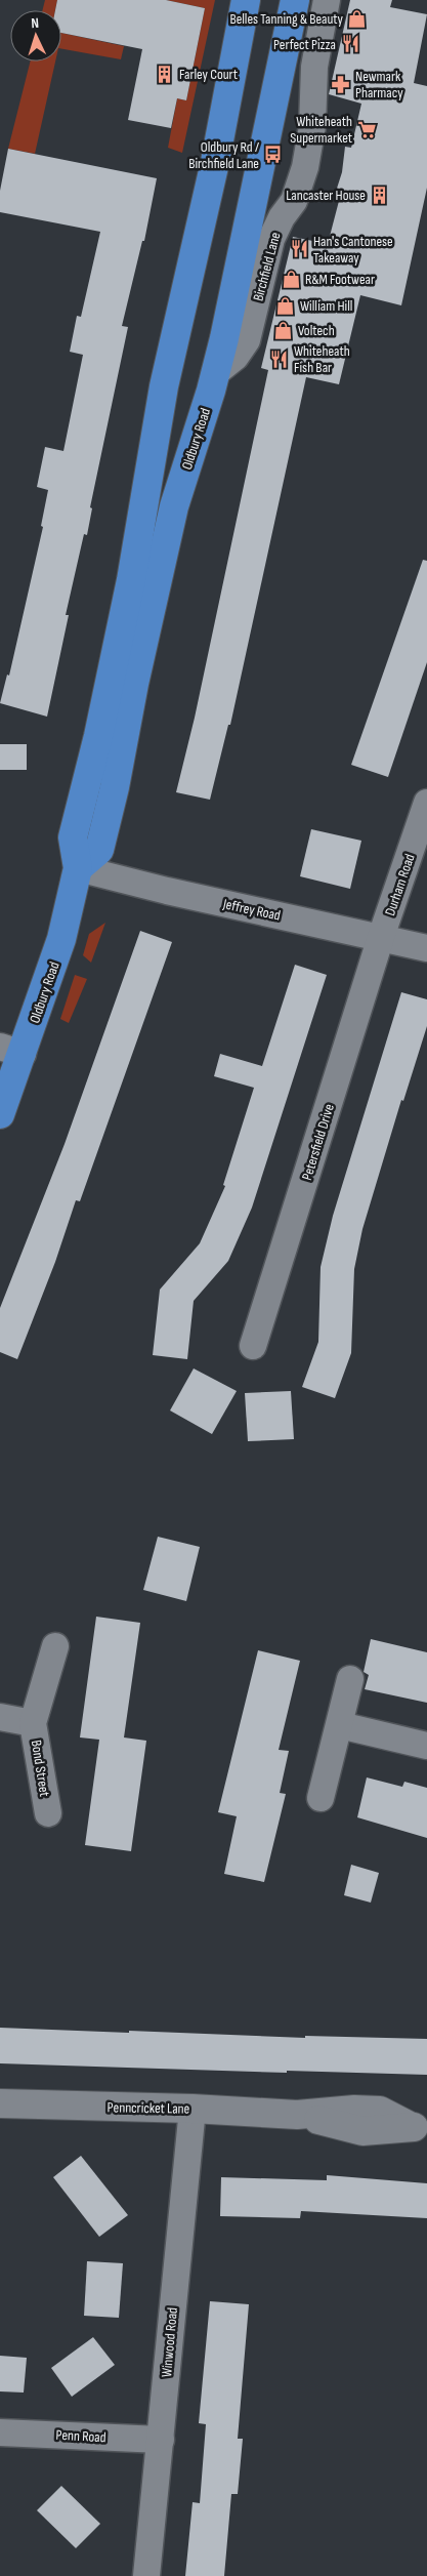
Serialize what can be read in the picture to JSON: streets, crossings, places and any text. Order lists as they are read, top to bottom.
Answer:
{
  "streets": {
    "main road": ["Oldbury Road"],
    "street": [
      "Birchfield Lane",
      "Durham Road",
      "Jeffrey Road",
      "Petersfield Drive",
      "Bond Street",
      "Penncricket Lane",
      "Winwood Road",
      "Penn Road"
    ]
  },
  "crossings": [
    ["Birchfield Lane", "Oldbury Road"],
    ["Oldbury Road", "Jeffrey Road"],
    ["Durham Road", "Jeffrey Road"],
    ["Durham Road", "Petersfield Drive"],
    ["Jeffrey Road", "Petersfield Drive"],
    ["Penncricket Lane", "Winwood Road"],
    ["Winwood Road", "Penn Road"]
  ],
  "places": {
    "shop": [
      "Belles Tanning & Beauty",
      "R&M Footwear",
      "William Hill",
      "Voltech"
    ],
    "restaurant": ["Perfect Pizza", "Han's Cantonese Takeaway", "Whiteheath Fish Bar"],
    "building": ["Farley Court", "Lancaster House"],
    "pharmacy": ["Newmark Pharmacy"],
    "supermarket": ["Whiteheath Supermarket"],
    "bus stop": ["Oldbury Rd / Birchfield Lane"]
  },
  "north": "top"
}
